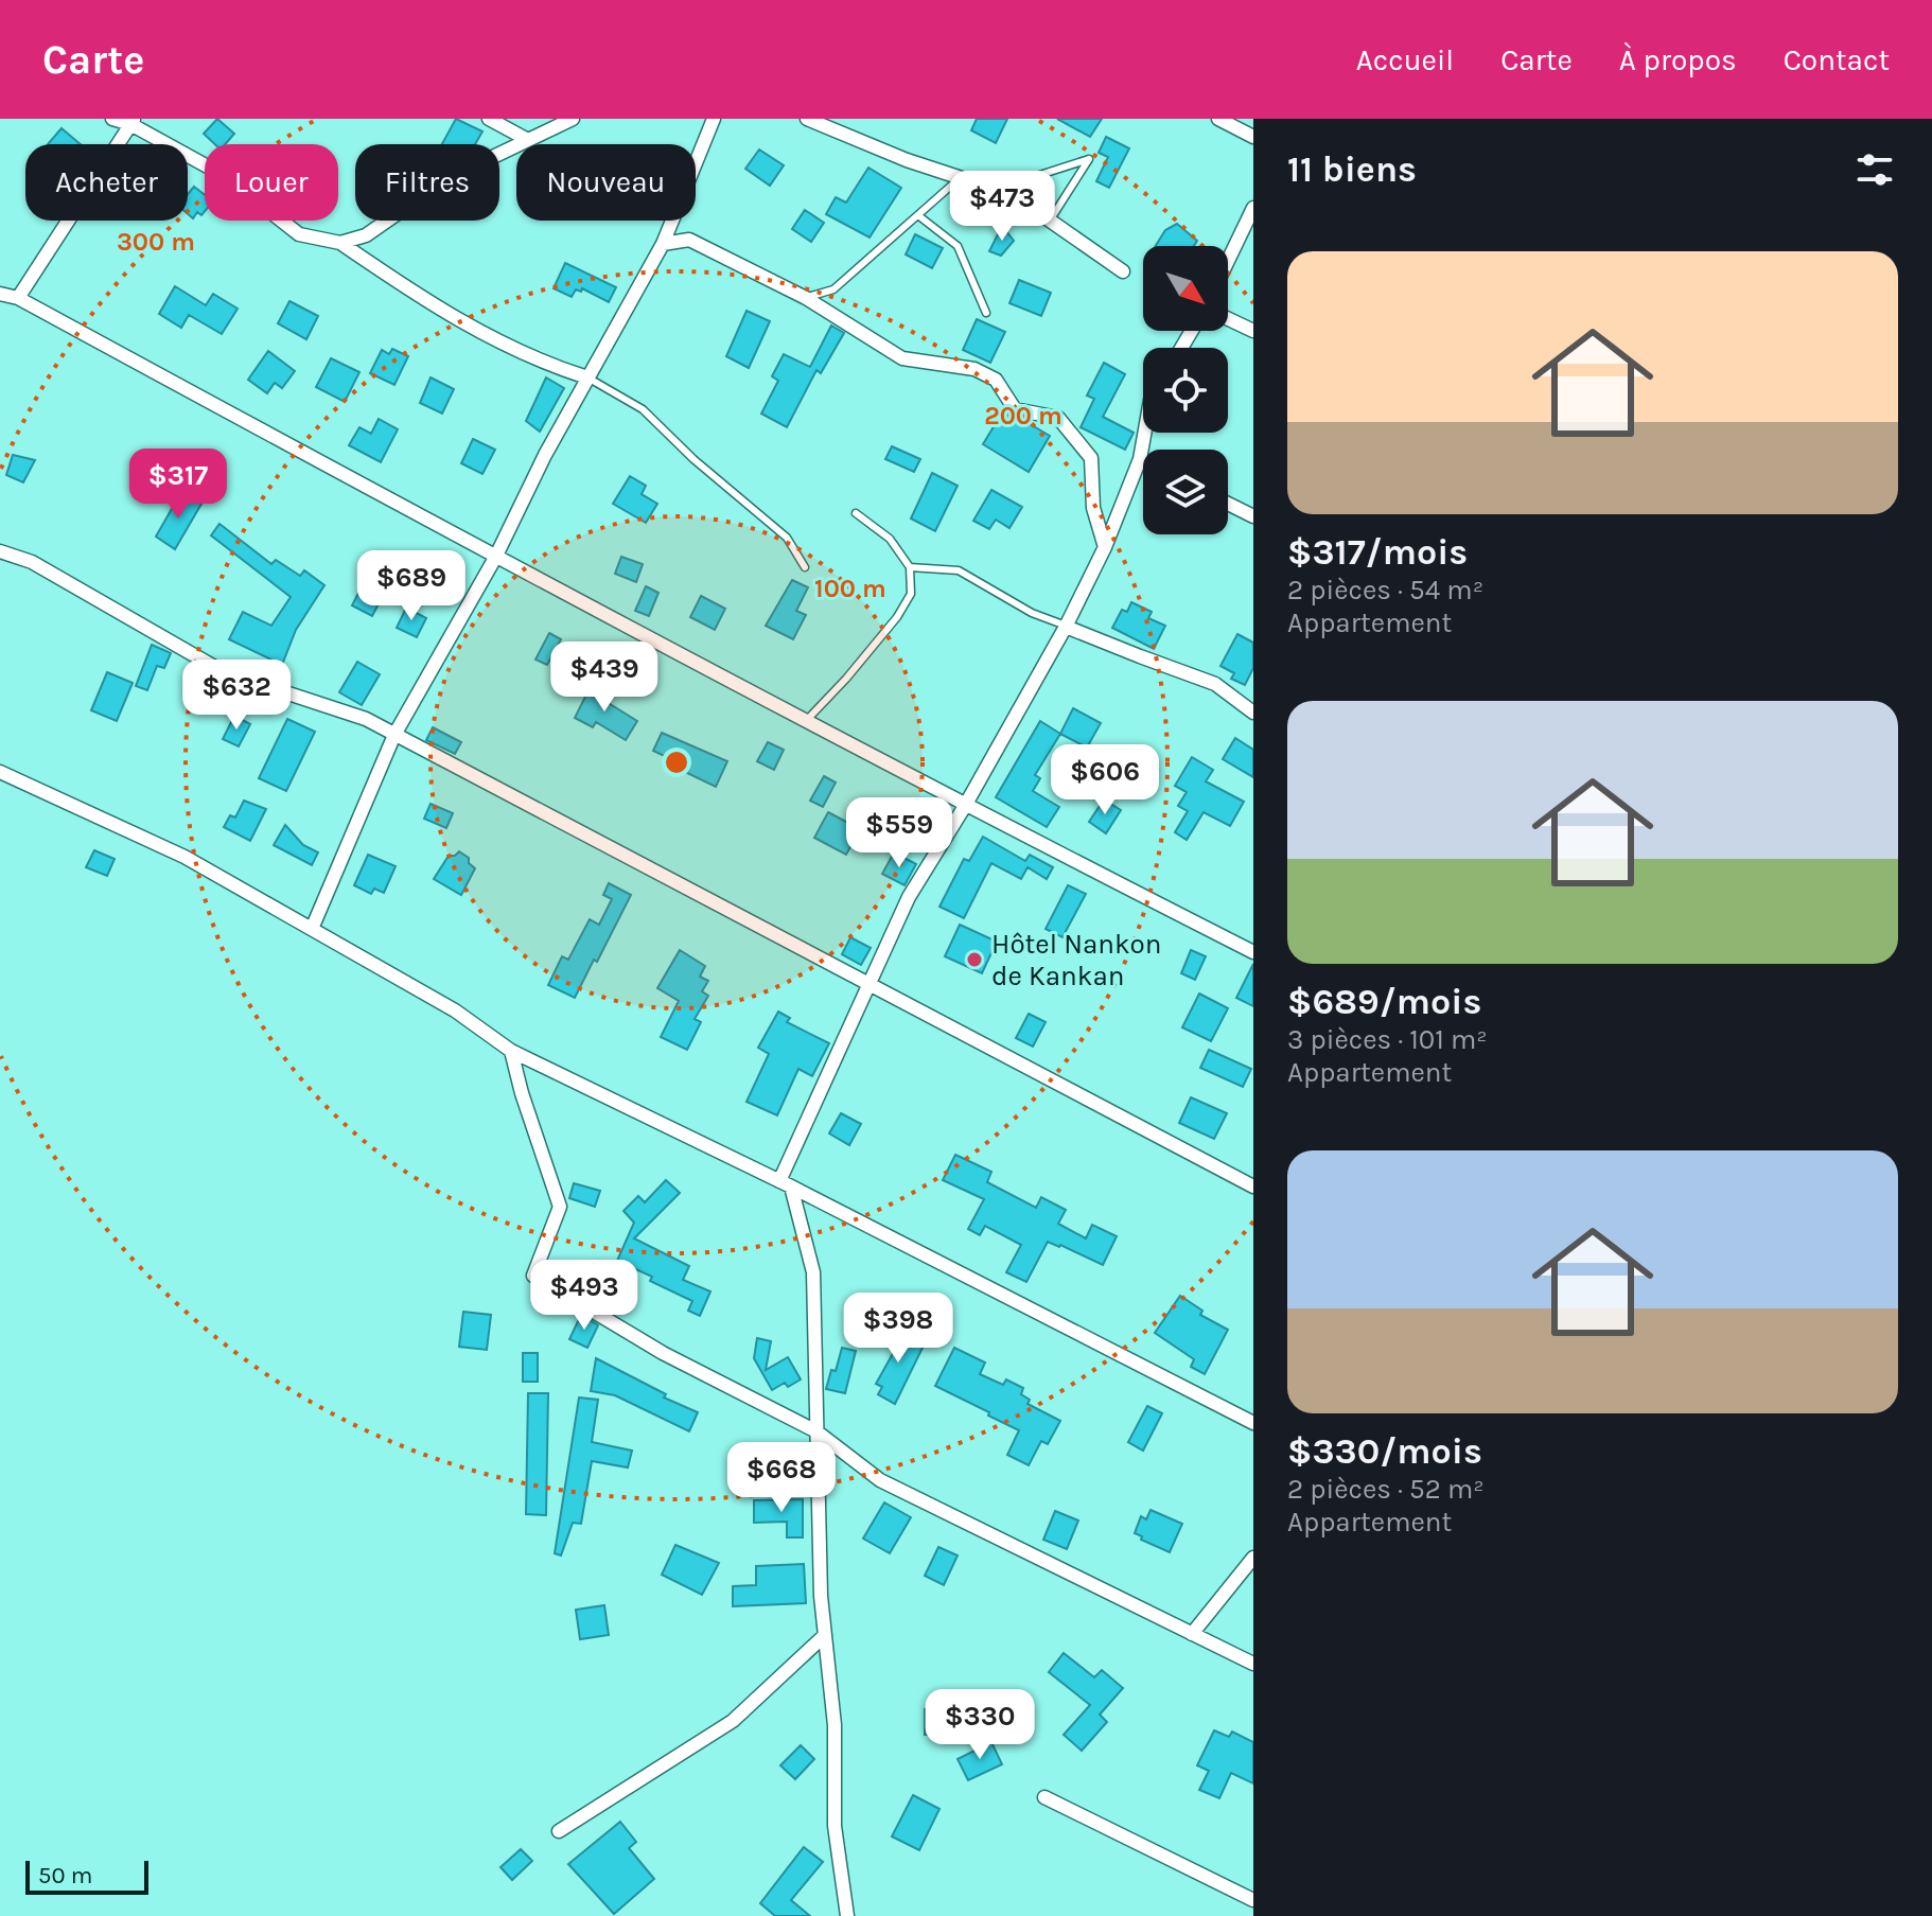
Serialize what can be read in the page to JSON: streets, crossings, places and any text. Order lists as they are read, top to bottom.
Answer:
{
  "places": ["Hôtel Nankon de Kankan"],
  "scale_bar": "50 m",
  "north": "bottom right",
  "page": {
    "header": "Carte",
    "nav": [
      "Accueil",
      "Carte",
      "À propos",
      "Contact"
    ],
    "heading": "11 biens",
    "chip": [
      "Acheter",
      "Louer",
      "Filtres",
      "Nouveau"
    ],
    "price": [
      "$473",
      "$317",
      "$689",
      "$439",
      "$632",
      "$606",
      "$559",
      "$493",
      "$398",
      "$668",
      "$330"
    ],
    "list": [
      {
        "name": "$317/mois",
        "note": "2 pièces · 54 m² · Appartement"
      },
      {
        "name": "$689/mois",
        "note": "3 pièces · 101 m² · Appartement"
      },
      {
        "name": "$330/mois",
        "note": "2 pièces · 52 m² · Appartement"
      }
    ],
    "scale": "50 m"
  },
  "rings": ["300 m", "200 m", "100 m"]
}
